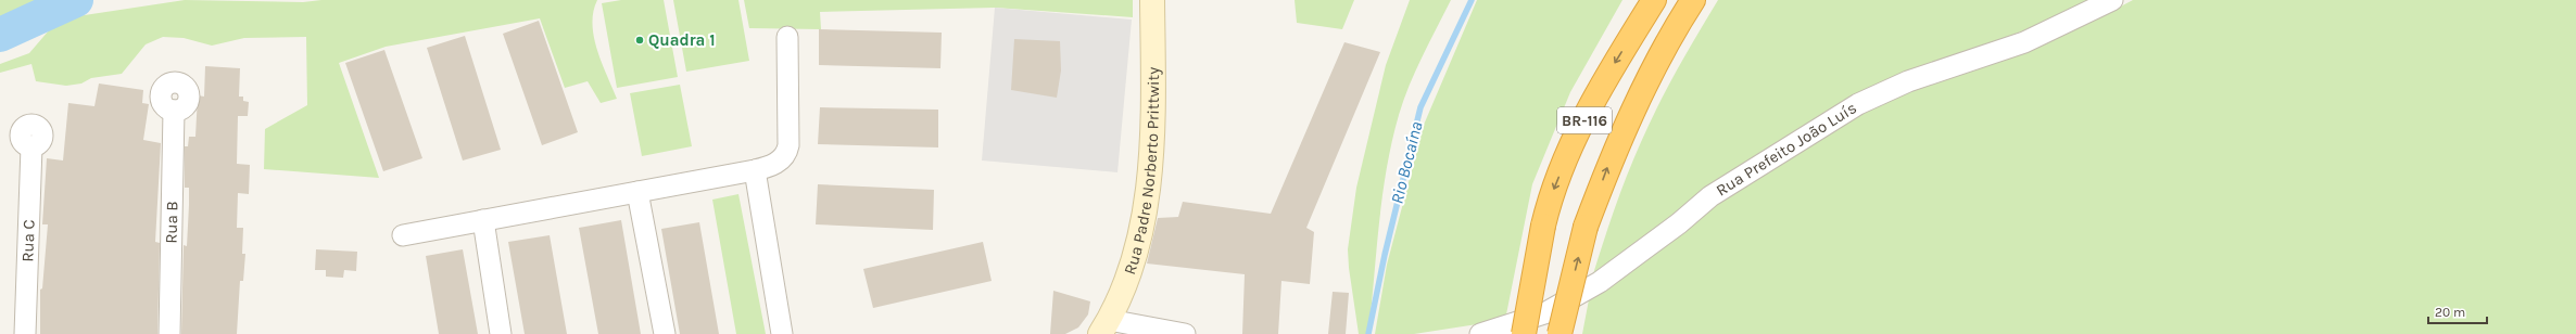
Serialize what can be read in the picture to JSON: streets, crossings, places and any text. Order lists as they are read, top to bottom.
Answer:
{
  "streets": {
    "highway": ["BR-116"],
    "main road": ["Rua Padre Norberto Prittwity"],
    "street": ["Rua Prefeito João Luís", "Rua B", "Rua C"]
  },
  "water": ["Rio Bocaína"],
  "places": ["Quadra 1"],
  "scale_bar": "20 m"
}
